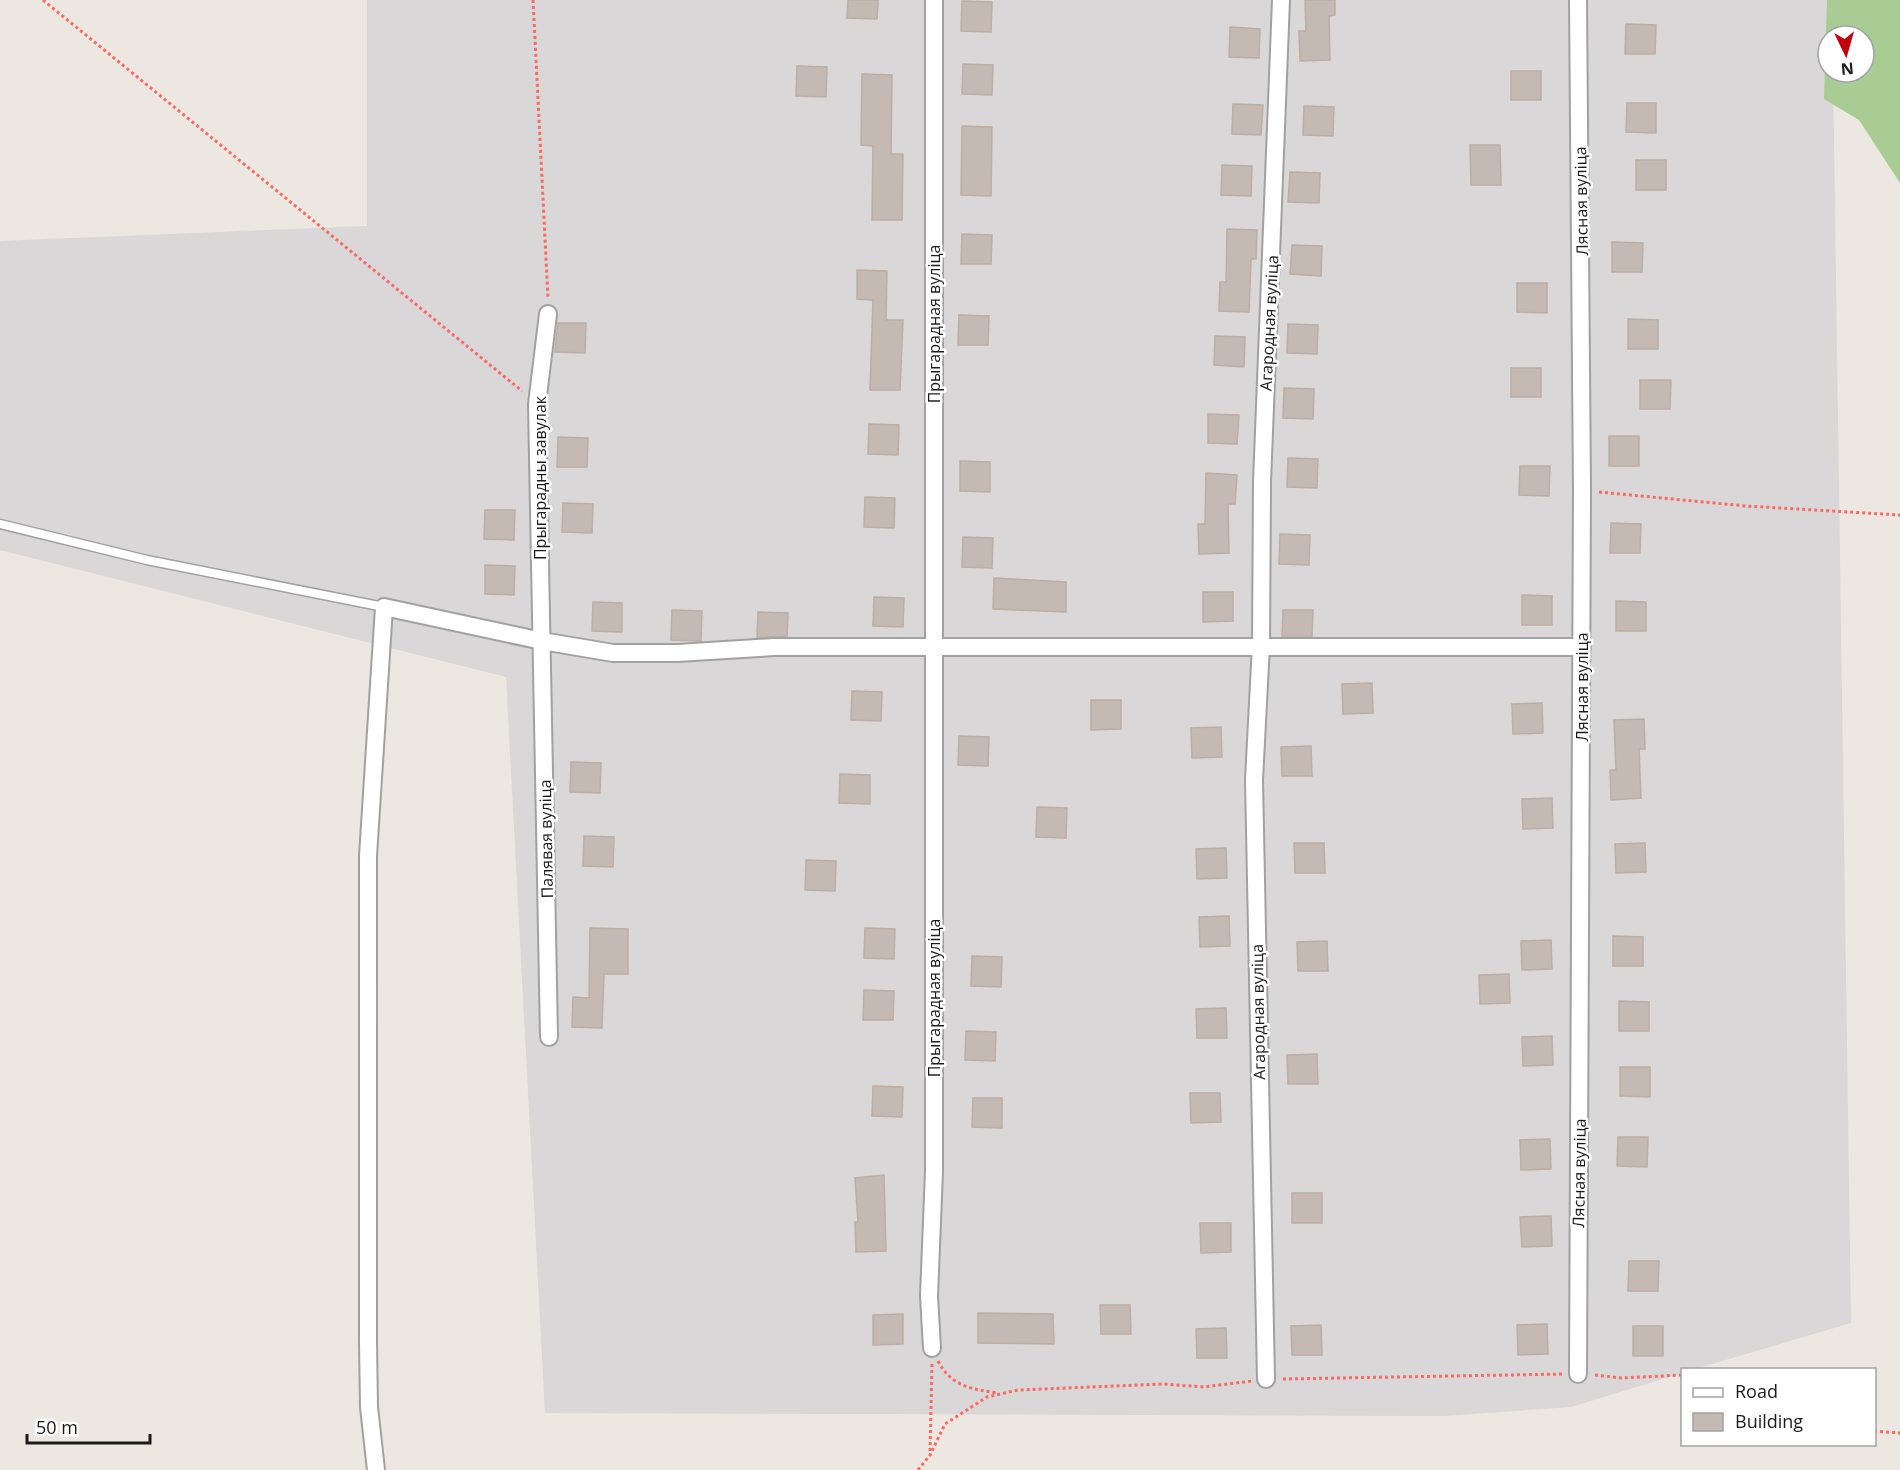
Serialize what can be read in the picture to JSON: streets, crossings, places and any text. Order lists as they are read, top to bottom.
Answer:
{
  "streets": {
    "street": [
      "Лясная вуліца",
      "Агародная вуліца",
      "Прыгарадная вуліца",
      "Прыгарадны завулак",
      "Палявая вуліца"
    ]
  },
  "crossings": [
    ["Прыгарадны завулак", "Палявая вуліца"]
  ],
  "legend": ["Road", "Building"],
  "scale_bar": "50 m",
  "north": "bottom"
}
